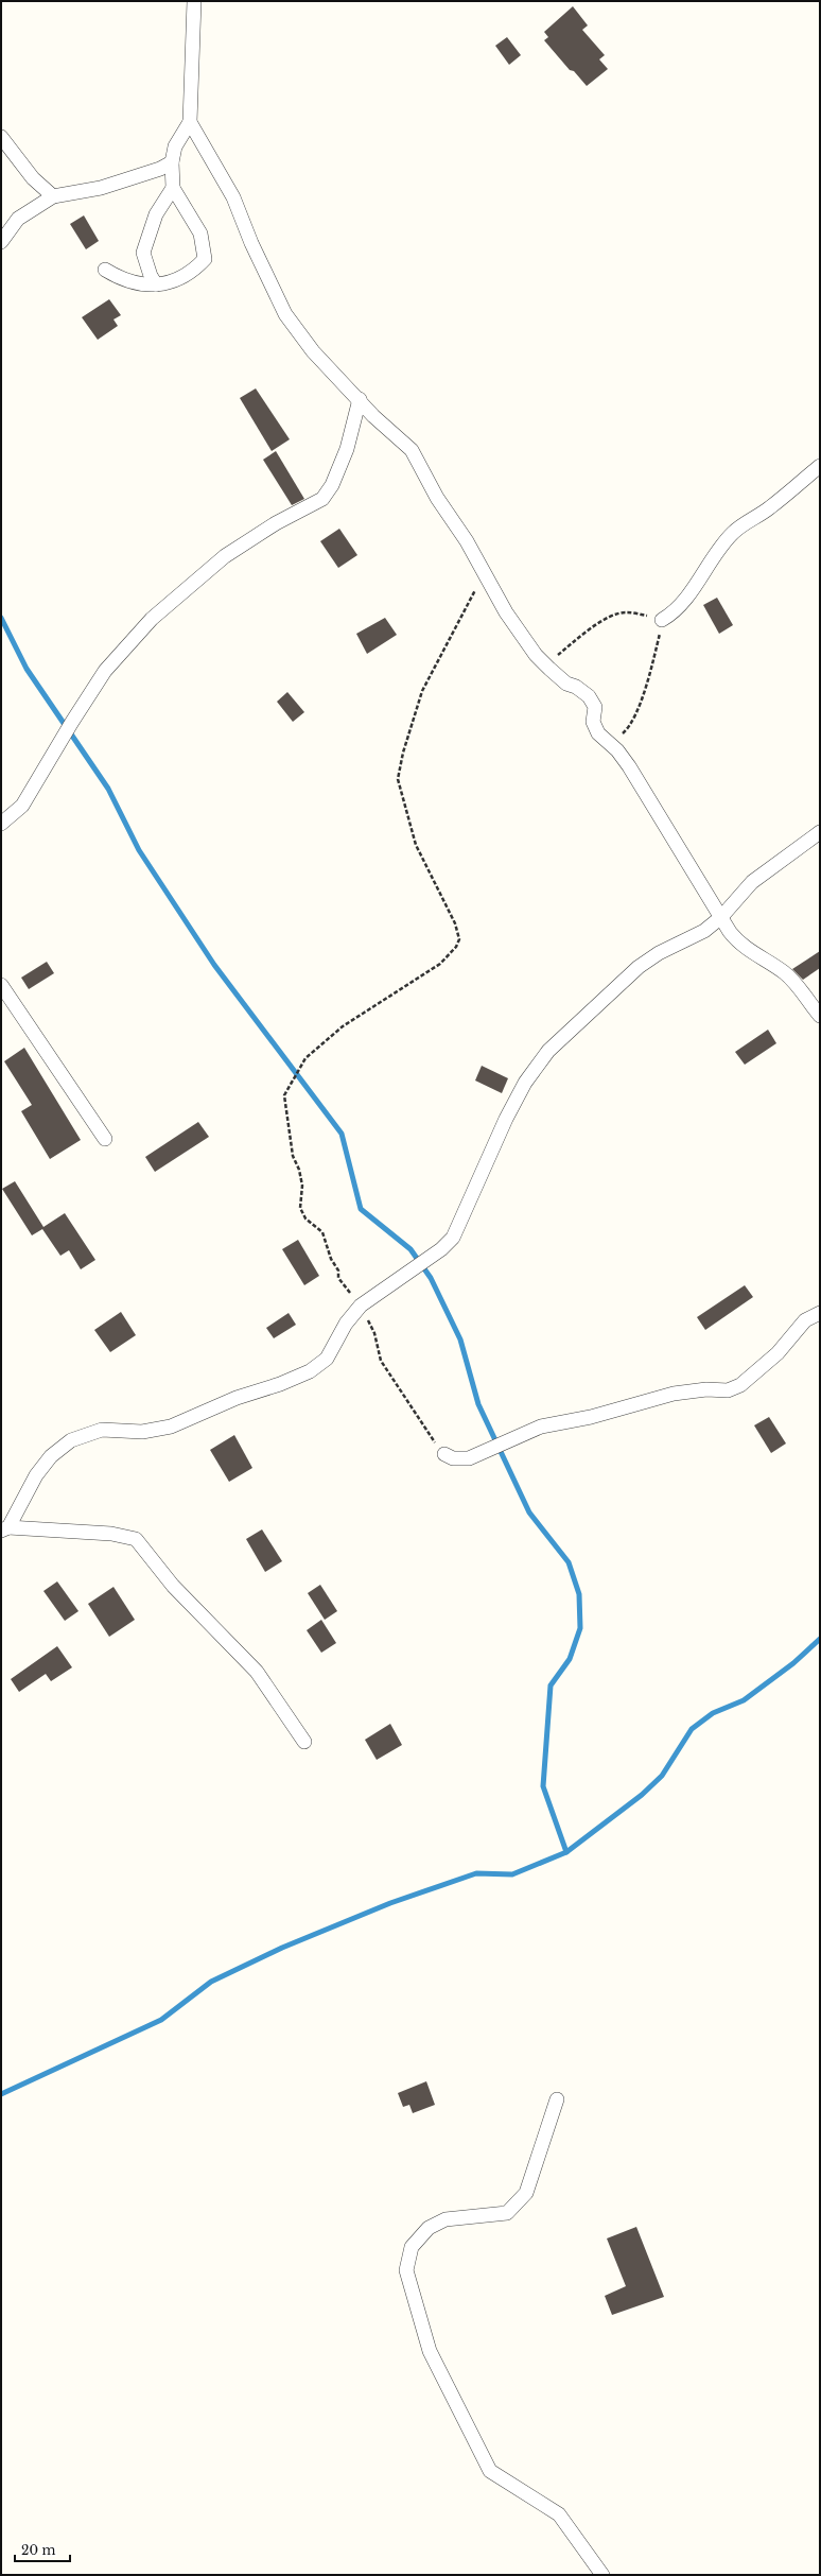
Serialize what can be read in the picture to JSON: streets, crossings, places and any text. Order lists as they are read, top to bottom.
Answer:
{
  "scale_bar": "20 m"
}
